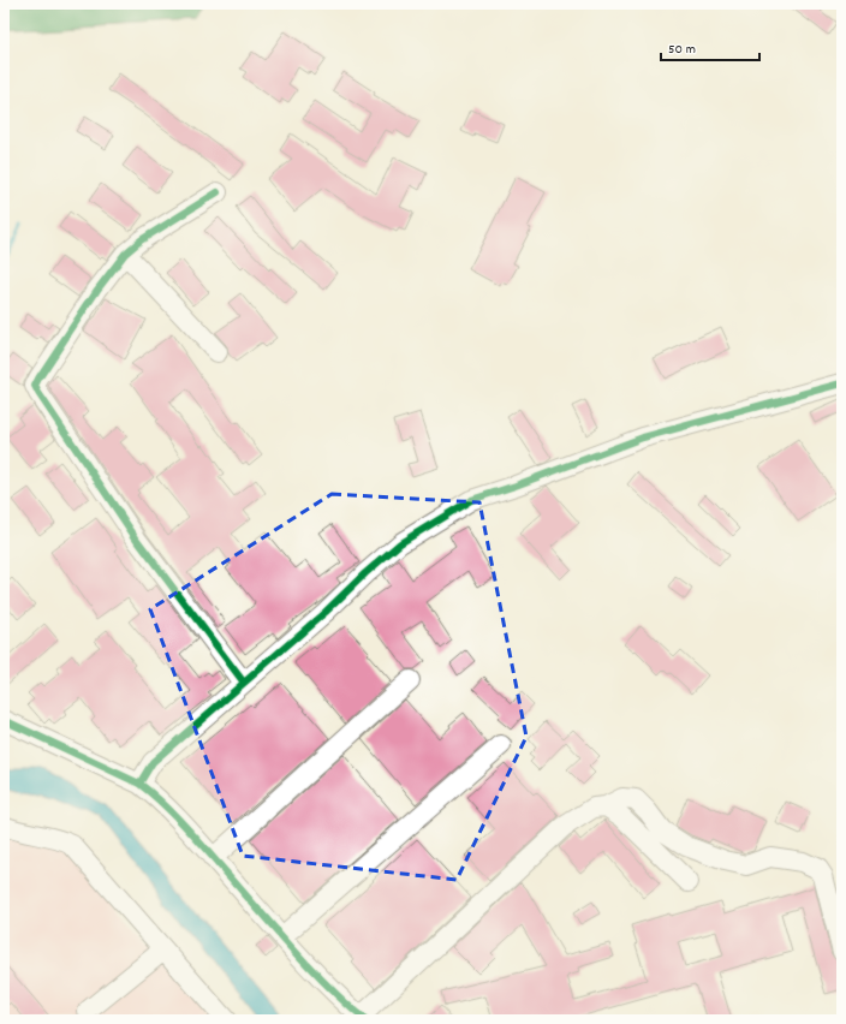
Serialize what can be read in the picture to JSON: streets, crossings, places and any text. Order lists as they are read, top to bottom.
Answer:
{
  "scale_bar": "50 m"
}
